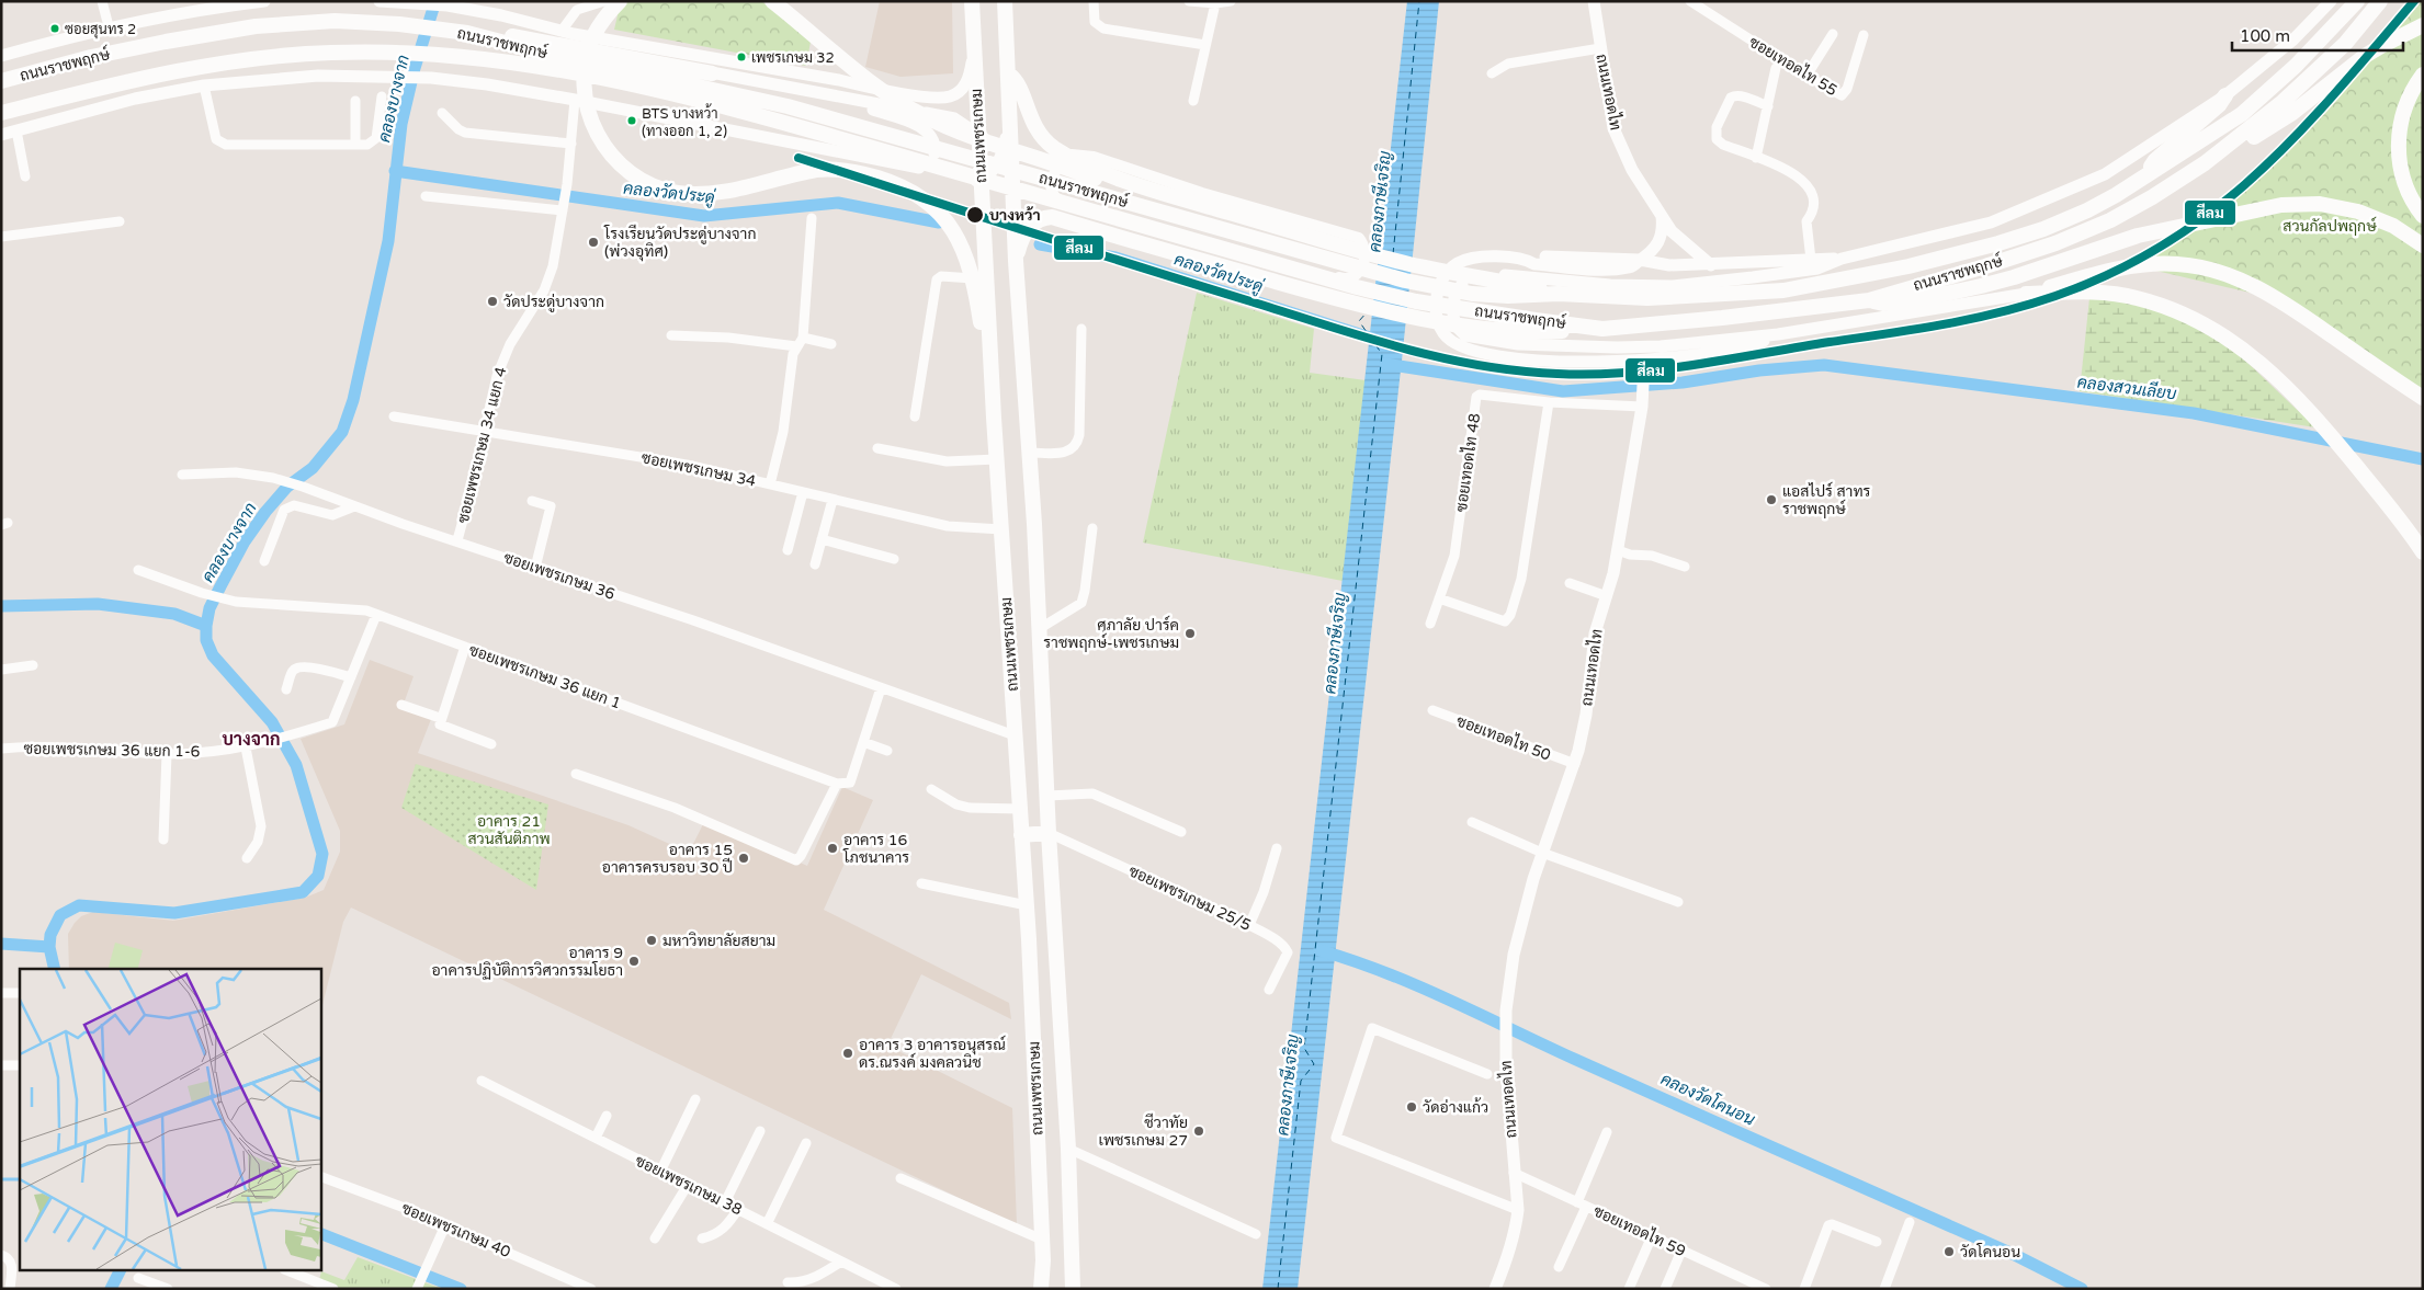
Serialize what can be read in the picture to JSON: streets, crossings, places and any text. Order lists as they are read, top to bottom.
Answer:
{
  "streets": {
    "main road": ["ถนนราชพฤกษ์", "ถนนเทอดไท", "ถนนเพชรเกษม"],
    "street": [
      "ซอยเทอดไท 55",
      "ซอยเพชรเกษม 34 แยก 4",
      "ซอยเทอดไท 48",
      "ซอยเพชรเกษม 34",
      "ซอยเพชรเกษม 36",
      "ซอยเพชรเกษม 36 แยก 1",
      "ซอยเทอดไท 50",
      "ซอยเพชรเกษม 36 แยก 1-6",
      "ซอยเพชรเกษม 25/5",
      "ซอยเพชรเกษม 38",
      "ซอยเพชรเกษม 40",
      "ซอยเทอดไท 59"
    ]
  },
  "crossings": [
    ["ถนนราชพฤกษ์", "ถนนเพชรเกษม"],
    ["ถนนเทอดไท", "ซอยเทอดไท 48"],
    ["ถนนเทอดไท", "ซอยเทอดไท 50"],
    ["ถนนเทอดไท", "ซอยเทอดไท 59"],
    ["ถนนเพชรเกษม", "ซอยเพชรเกษม 34"],
    ["ถนนเพชรเกษม", "ซอยเพชรเกษม 36"],
    ["ถนนเพชรเกษม", "ซอยเพชรเกษม 25/5"],
    ["ซอยเพชรเกษม 34 แยก 4", "ซอยเพชรเกษม 34"],
    ["ซอยเพชรเกษม 34 แยก 4", "ซอยเพชรเกษม 36"],
    ["ซอยเพชรเกษม 36 แยก 1", "ซอยเพชรเกษม 36 แยก 1-6"]
  ],
  "districts": ["บางจาก"],
  "water": [
    "คลองบางจาก",
    "คลองวัดประดู่",
    "คลองภาษีเจริญ",
    "คลองสวนเลียบ",
    "คลองวัดโคนอน"
  ],
  "parks": ["สวนกัลปพฤกษ์", "อาคาร 21 สวนสันติภาพ"],
  "places": [
    "ซอยสุนทร 2",
    "เพชรเกษม 32",
    "BTS บางหว้า (ทางออก 1, 2)",
    "บางหว้า",
    "โรงเรียนวัดประดู่บางจาก (พ่วงอุทิศ)",
    "วัดประดู่บางจาก",
    "แอสไปร์ สาทร ราชพฤกษ์",
    "ศุภาลัย ปาร์ค ราชพฤกษ์-เพชรเกษม",
    "อาคาร 16 โภชนาคาร",
    "อาคาร 15 อาคารครบรอบ 30 ปี",
    "มหาวิทยาลัยสยาม",
    "อาคาร 9 อาคารปฏิบัติการวิศวกรรมโยธา",
    "อาคาร 3 อาคารอนุสรณ์ ดร.ณรงค์ มงคลวนิช",
    "วัดอ่างแก้ว",
    "ชีวาทัย เพชรเกษม 27",
    "วัดโคนอน"
  ],
  "lines": ["transit line สีลม"],
  "scale_bar": "100 m"
}
